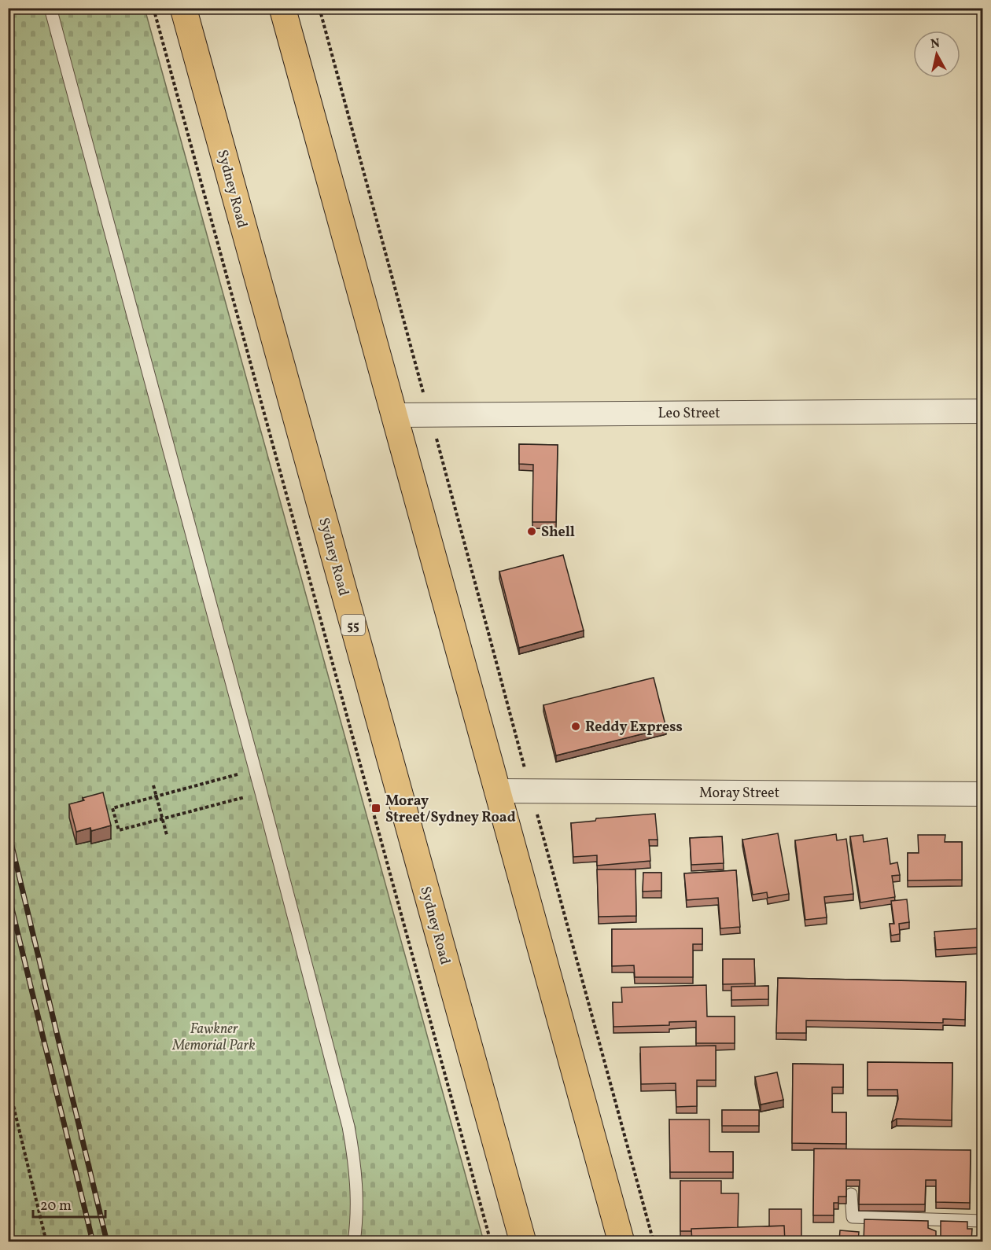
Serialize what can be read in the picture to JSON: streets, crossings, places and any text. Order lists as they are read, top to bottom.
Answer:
{
  "streets": {
    "highway": ["Sydney Road", "55"],
    "street": ["Leo Street", "Moray Street"]
  },
  "parks": ["Fawkner Memorial Park"],
  "places": {
    "other": ["Shell", "Reddy Express"],
    "transit": ["Moray Street/Sydney Road"]
  },
  "scale_bar": "20 m",
  "north": "top"
}
